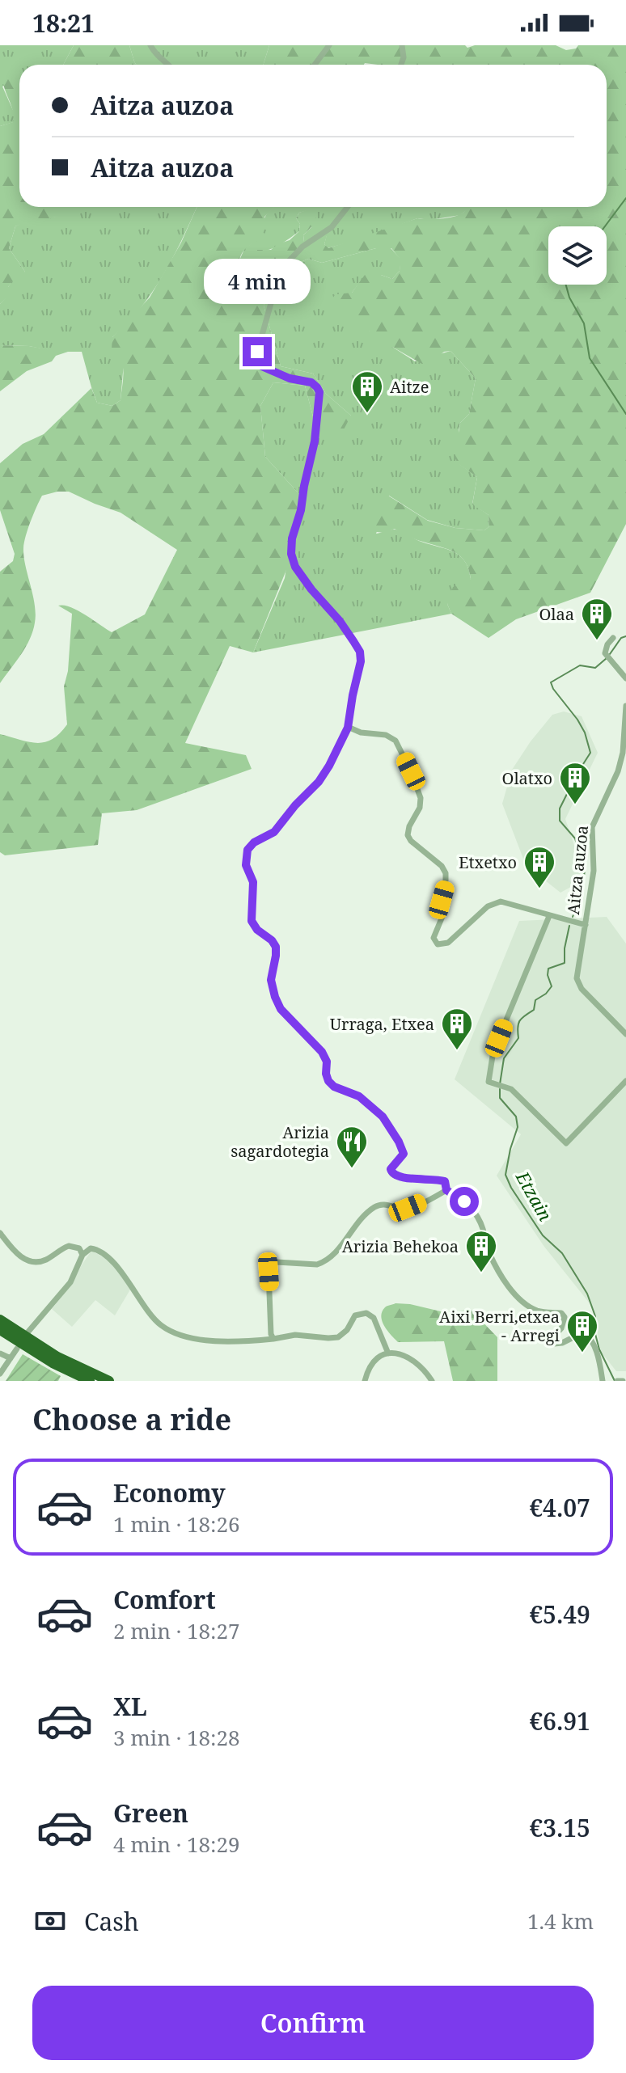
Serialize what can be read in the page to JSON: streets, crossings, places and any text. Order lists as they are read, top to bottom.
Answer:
{
  "streets": {
    "street": ["Aitza auzoa"]
  },
  "water": ["Etzain"],
  "places": {
    "building": [
      "Aitze",
      "Olaa",
      "Olatxo",
      "Etxetxo",
      "Urraga, Etxea",
      "Arizia Behekoa",
      "Aixi Berri,etxea - Arregi"
    ],
    "restaurant": ["Arizia sagardotegia"]
  },
  "page": {
    "status": "18:21",
    "banner": ["Aitza auzoa", "Aitza auzoa"],
    "bubble": "4 min",
    "heading": "Choose a ride",
    "list": [
      {
        "name": "Economy",
        "note": "1 min · 18:26",
        "value": "€4.07"
      },
      {
        "name": "Comfort",
        "note": "2 min · 18:27",
        "value": "€5.49"
      },
      {
        "name": "XL",
        "note": "3 min · 18:28",
        "value": "€6.91"
      },
      {
        "name": "Green",
        "note": "4 min · 18:29",
        "value": "€3.15"
      }
    ],
    "pay": ["Cash", "1.4 km"],
    "buttons": "Confirm"
  }
}
